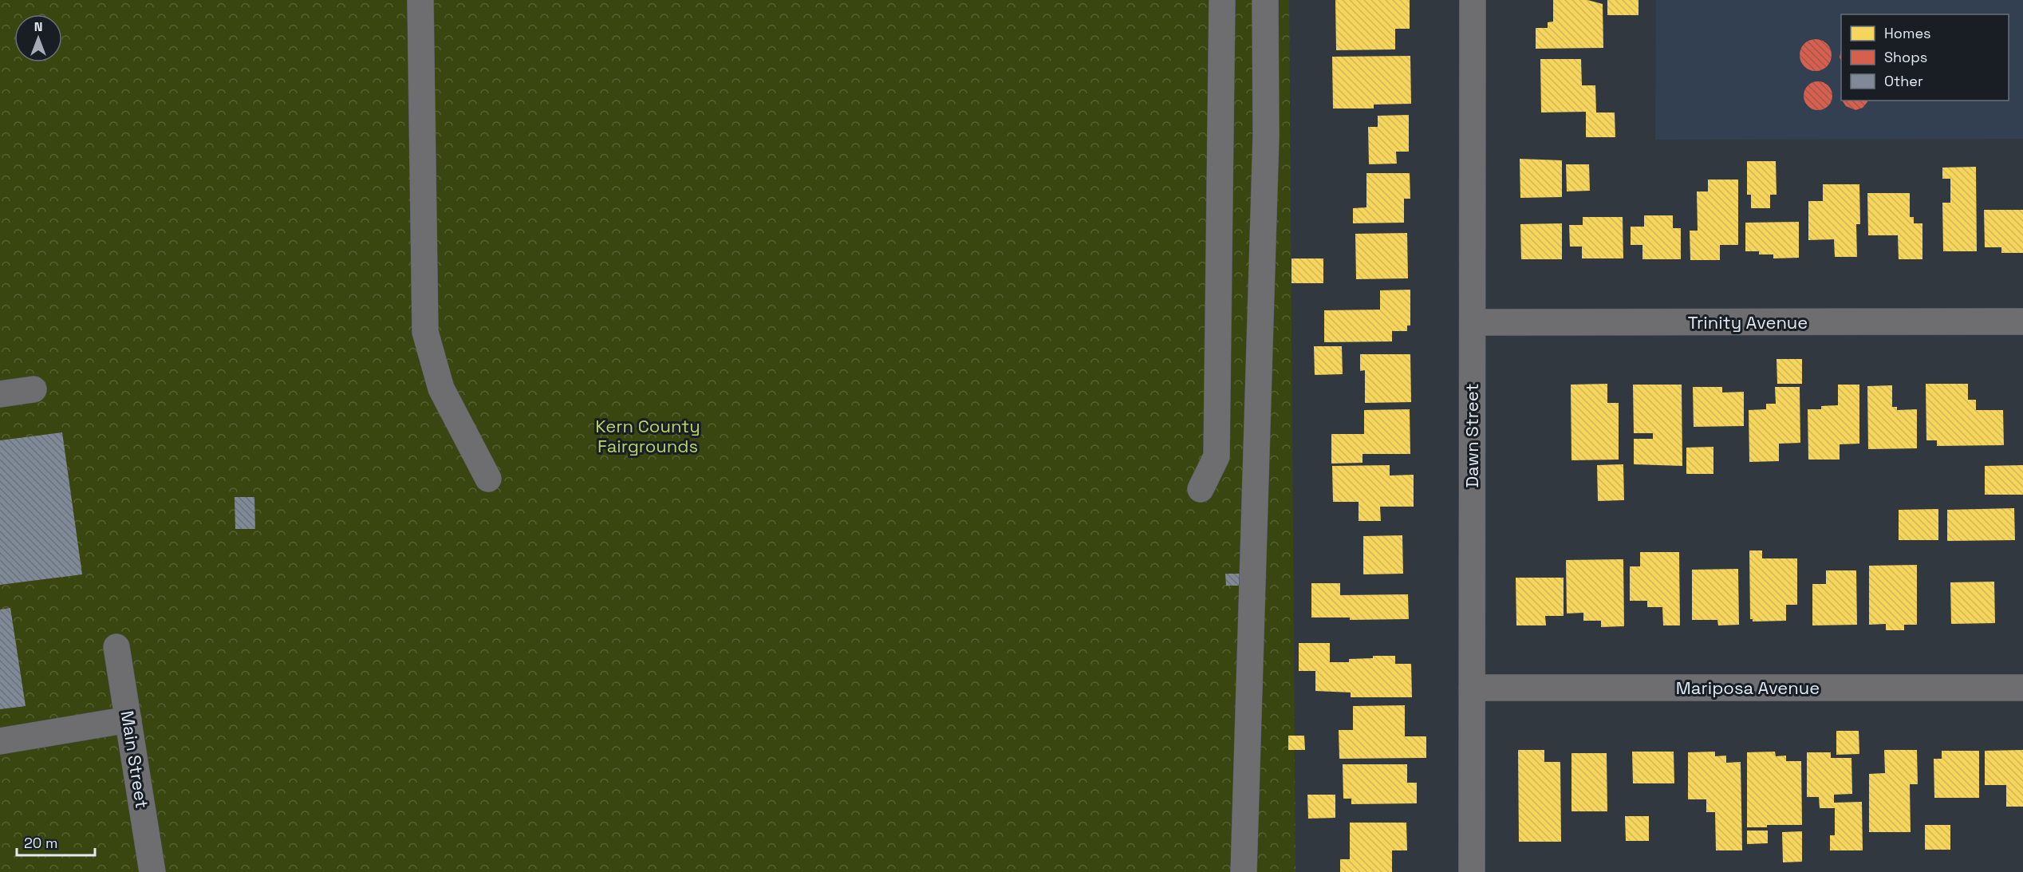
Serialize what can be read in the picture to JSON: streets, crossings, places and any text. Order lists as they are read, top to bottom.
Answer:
{
  "streets": {
    "street": [
      "Trinity Avenue",
      "Dawn Street",
      "Mariposa Avenue",
      "Main Street"
    ]
  },
  "crossings": [
    ["Trinity Avenue", "Dawn Street"],
    ["Dawn Street", "Mariposa Avenue"]
  ],
  "parks": ["Kern County Fairgrounds"],
  "legend": ["Homes", "Shops", "Other"],
  "scale_bar": "20 m",
  "north": "top"
}
